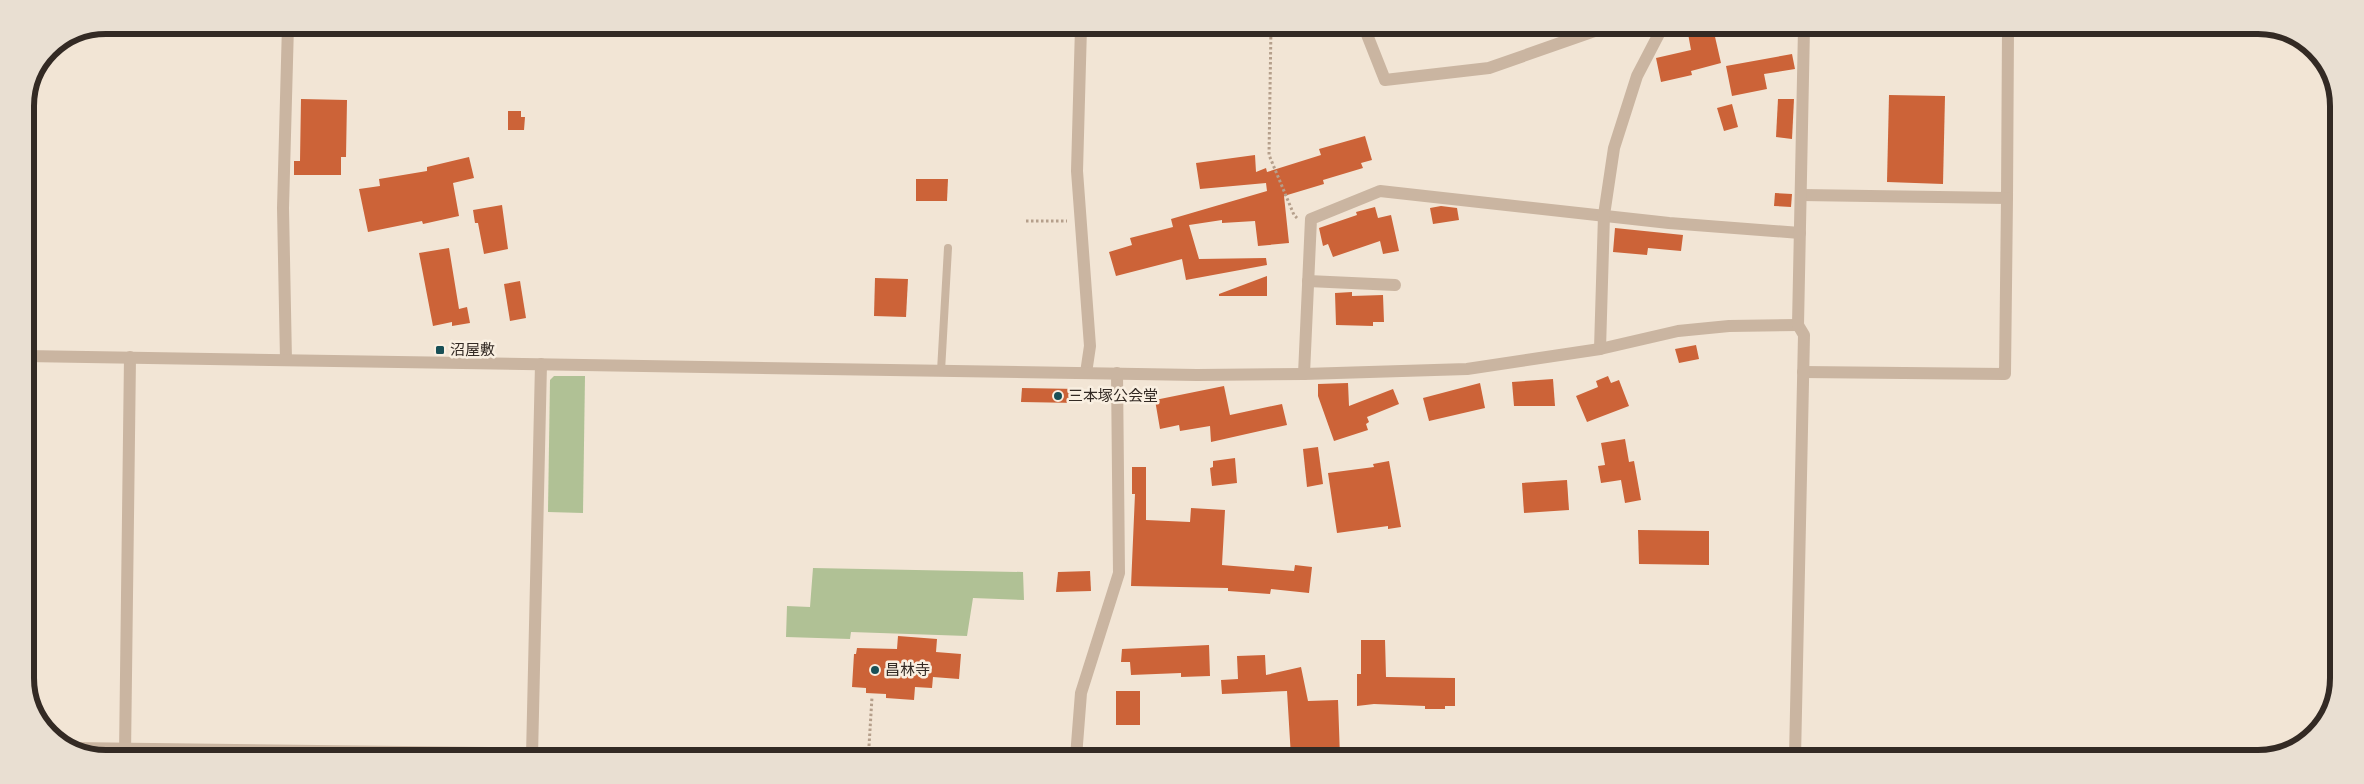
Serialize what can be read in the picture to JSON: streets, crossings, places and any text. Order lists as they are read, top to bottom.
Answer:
{
  "places": {
    "transit": ["沼屋敷"],
    "other": ["三本塚公会堂", "昌林寺"]
  }
}
